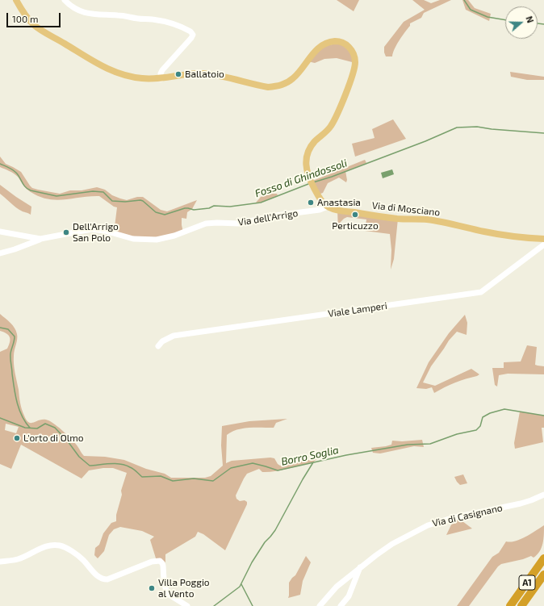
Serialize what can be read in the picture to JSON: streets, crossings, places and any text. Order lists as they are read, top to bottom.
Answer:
{
  "streets": {
    "highway": ["A1"],
    "main road": ["Via di Mosciano"],
    "street": ["Via dell'Arrigo", "Viale Lamperi", "Via di Casignano"]
  },
  "crossings": [
    ["Via di Mosciano", "Via dell'Arrigo"]
  ],
  "water": ["Fosso di Ghindossoli", "Borro Soglia"],
  "places": [
    "Ballatoio",
    "Anastasia",
    "Perticuzzo",
    "Dell'Arrigo San Polo",
    "L'orto di Olmo",
    "Villa Poggio al Vento"
  ],
  "scale_bar": "100 m",
  "north": "right"
}
